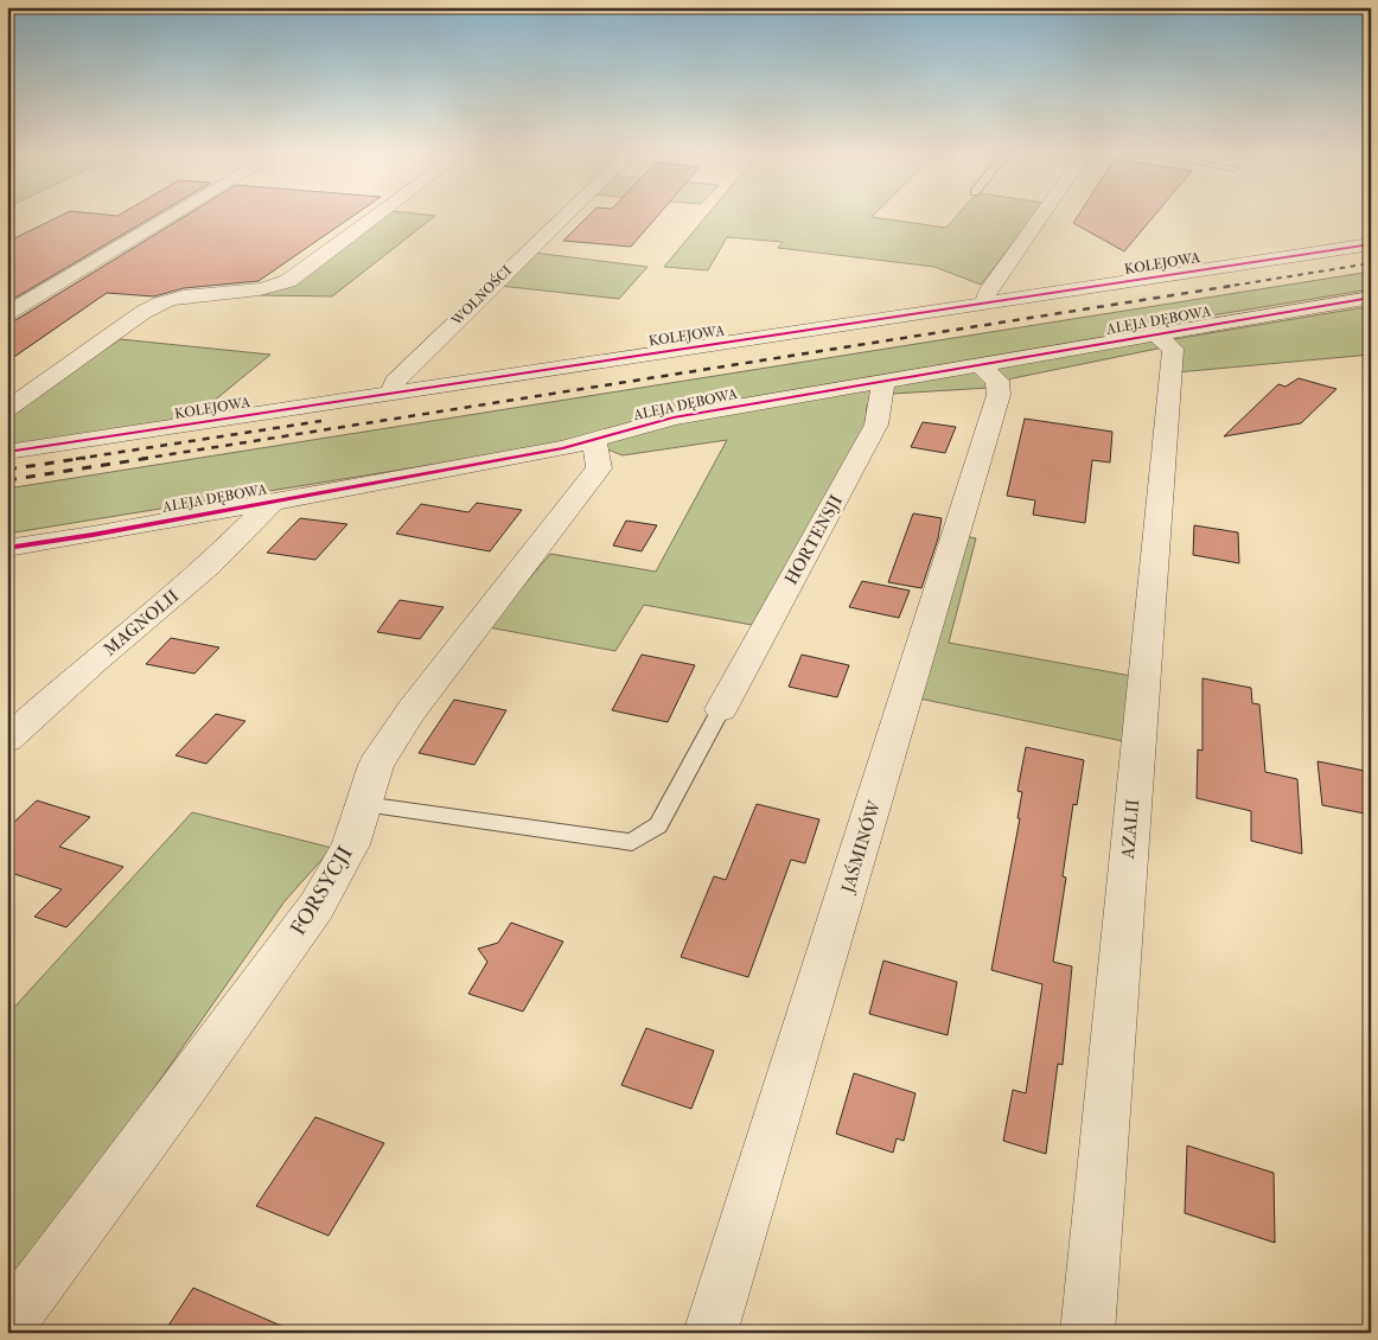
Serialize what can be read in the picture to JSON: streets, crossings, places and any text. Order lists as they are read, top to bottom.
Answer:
{
  "streets": {
    "street": [
      "KOLEJOWA",
      "WOLNOŚCI",
      "ALEJA DĘBOWA",
      "HORTENSJI",
      "MAGNOLII",
      "AZALII",
      "JAŚMINÓW",
      "FORSYCJI"
    ]
  },
  "crossings": [
    ["KOLEJOWA", "WOLNOŚCI"],
    ["ALEJA DĘBOWA", "HORTENSJI"],
    ["ALEJA DĘBOWA", "MAGNOLII"],
    ["ALEJA DĘBOWA", "AZALII"],
    ["ALEJA DĘBOWA", "JAŚMINÓW"],
    ["ALEJA DĘBOWA", "FORSYCJI"]
  ]
}
